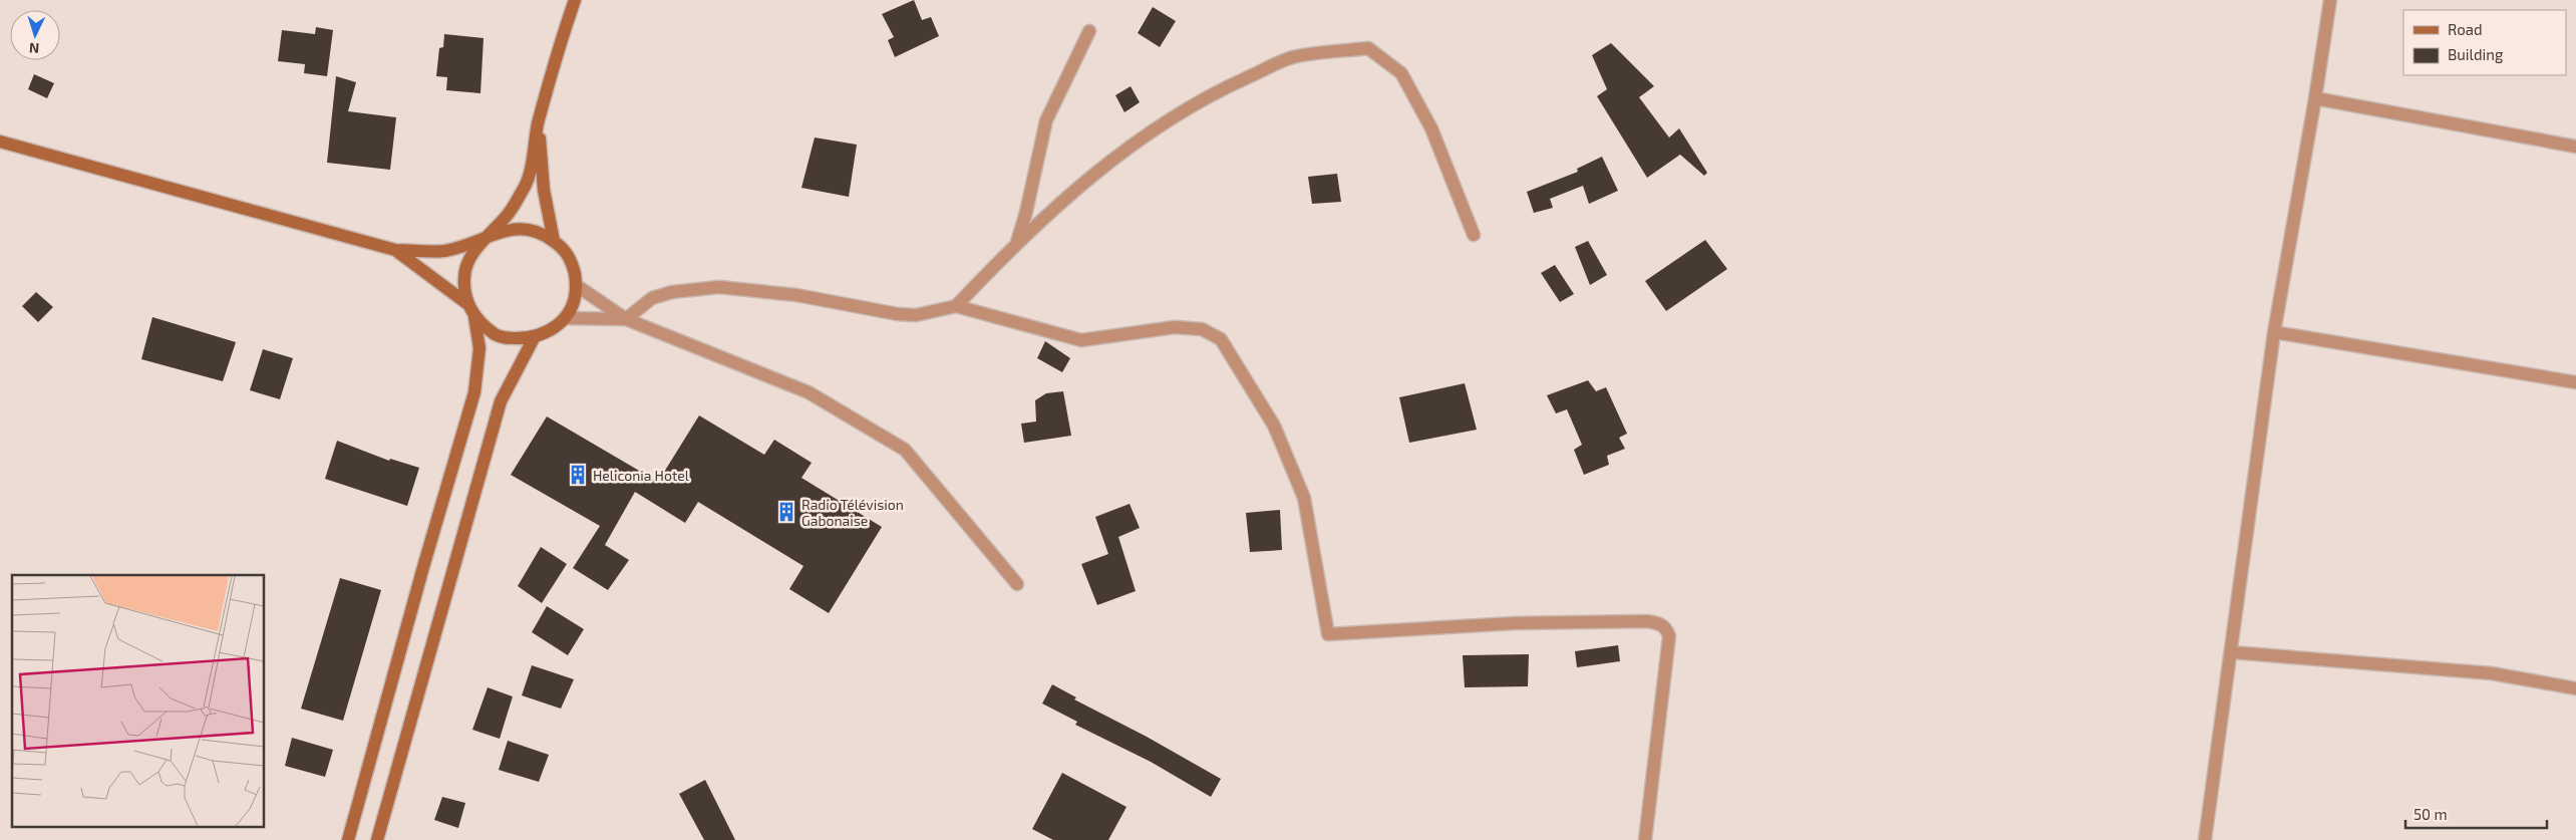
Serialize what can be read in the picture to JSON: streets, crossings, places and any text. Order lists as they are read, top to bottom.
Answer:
{
  "places": {
    "building": ["Heliconia Hotel", "Radio Télévision Gabonaise"]
  },
  "legend": ["Road", "Building"],
  "scale_bar": "50 m",
  "north": "bottom"
}
